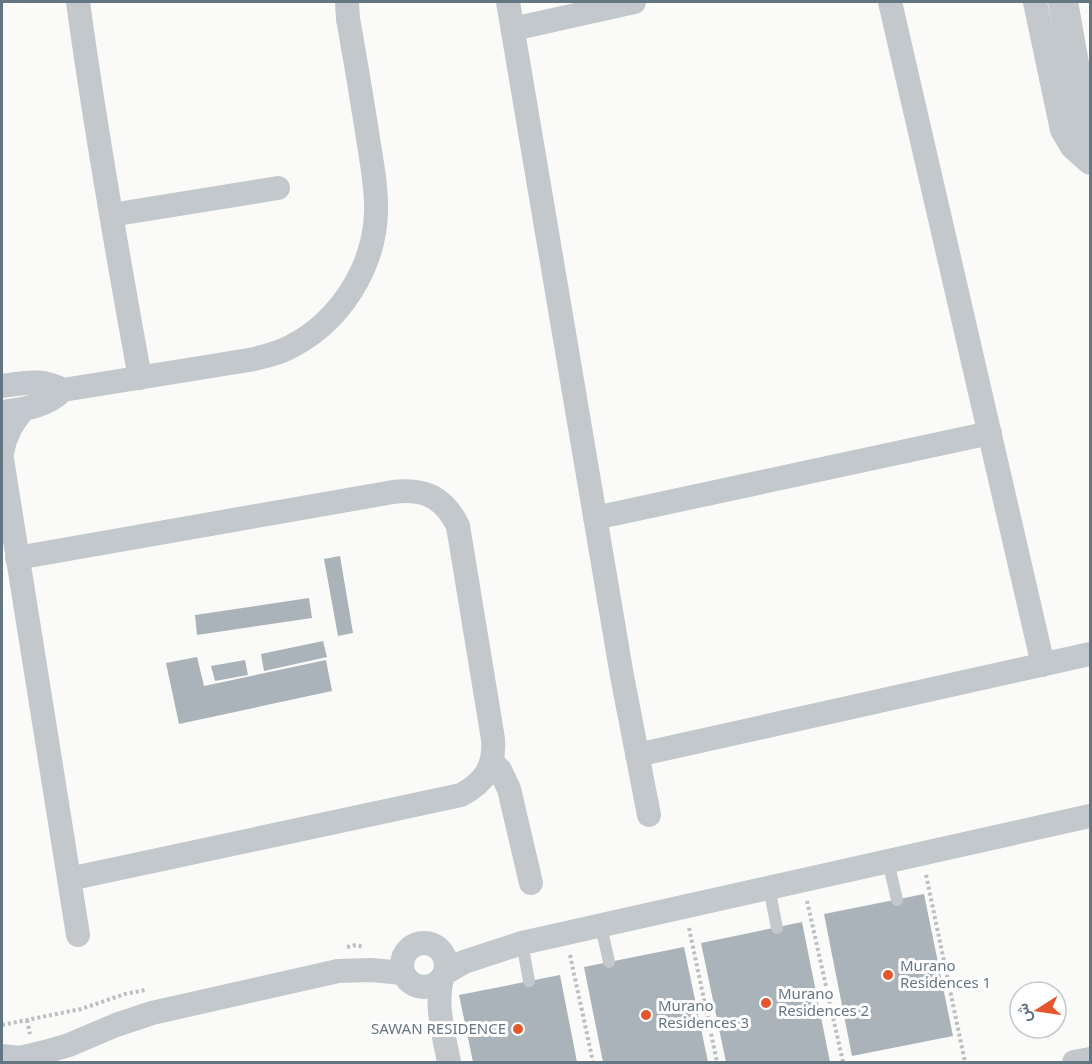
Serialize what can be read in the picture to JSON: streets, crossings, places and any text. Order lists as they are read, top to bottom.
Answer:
{
  "places": [
    "Murano Residences 1",
    "Murano Residences 2",
    "Murano Residences 3",
    "SAWAN RESIDENCE"
  ],
  "north": "left"
}
